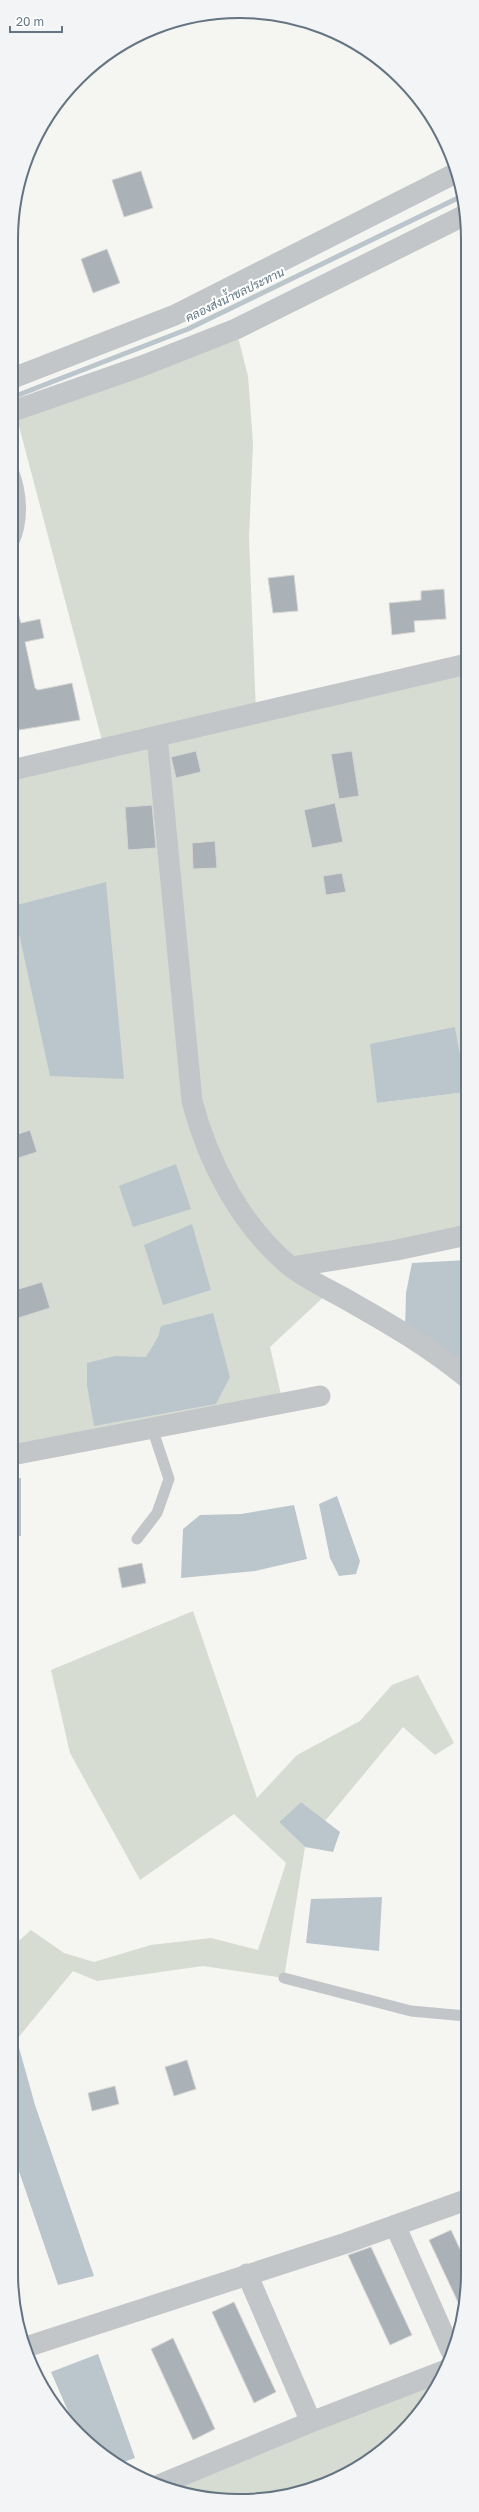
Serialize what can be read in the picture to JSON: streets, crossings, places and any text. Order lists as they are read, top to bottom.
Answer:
{
  "water": ["คลองส่งน้ำชลประทาน"],
  "scale_bar": "20 m"
}
